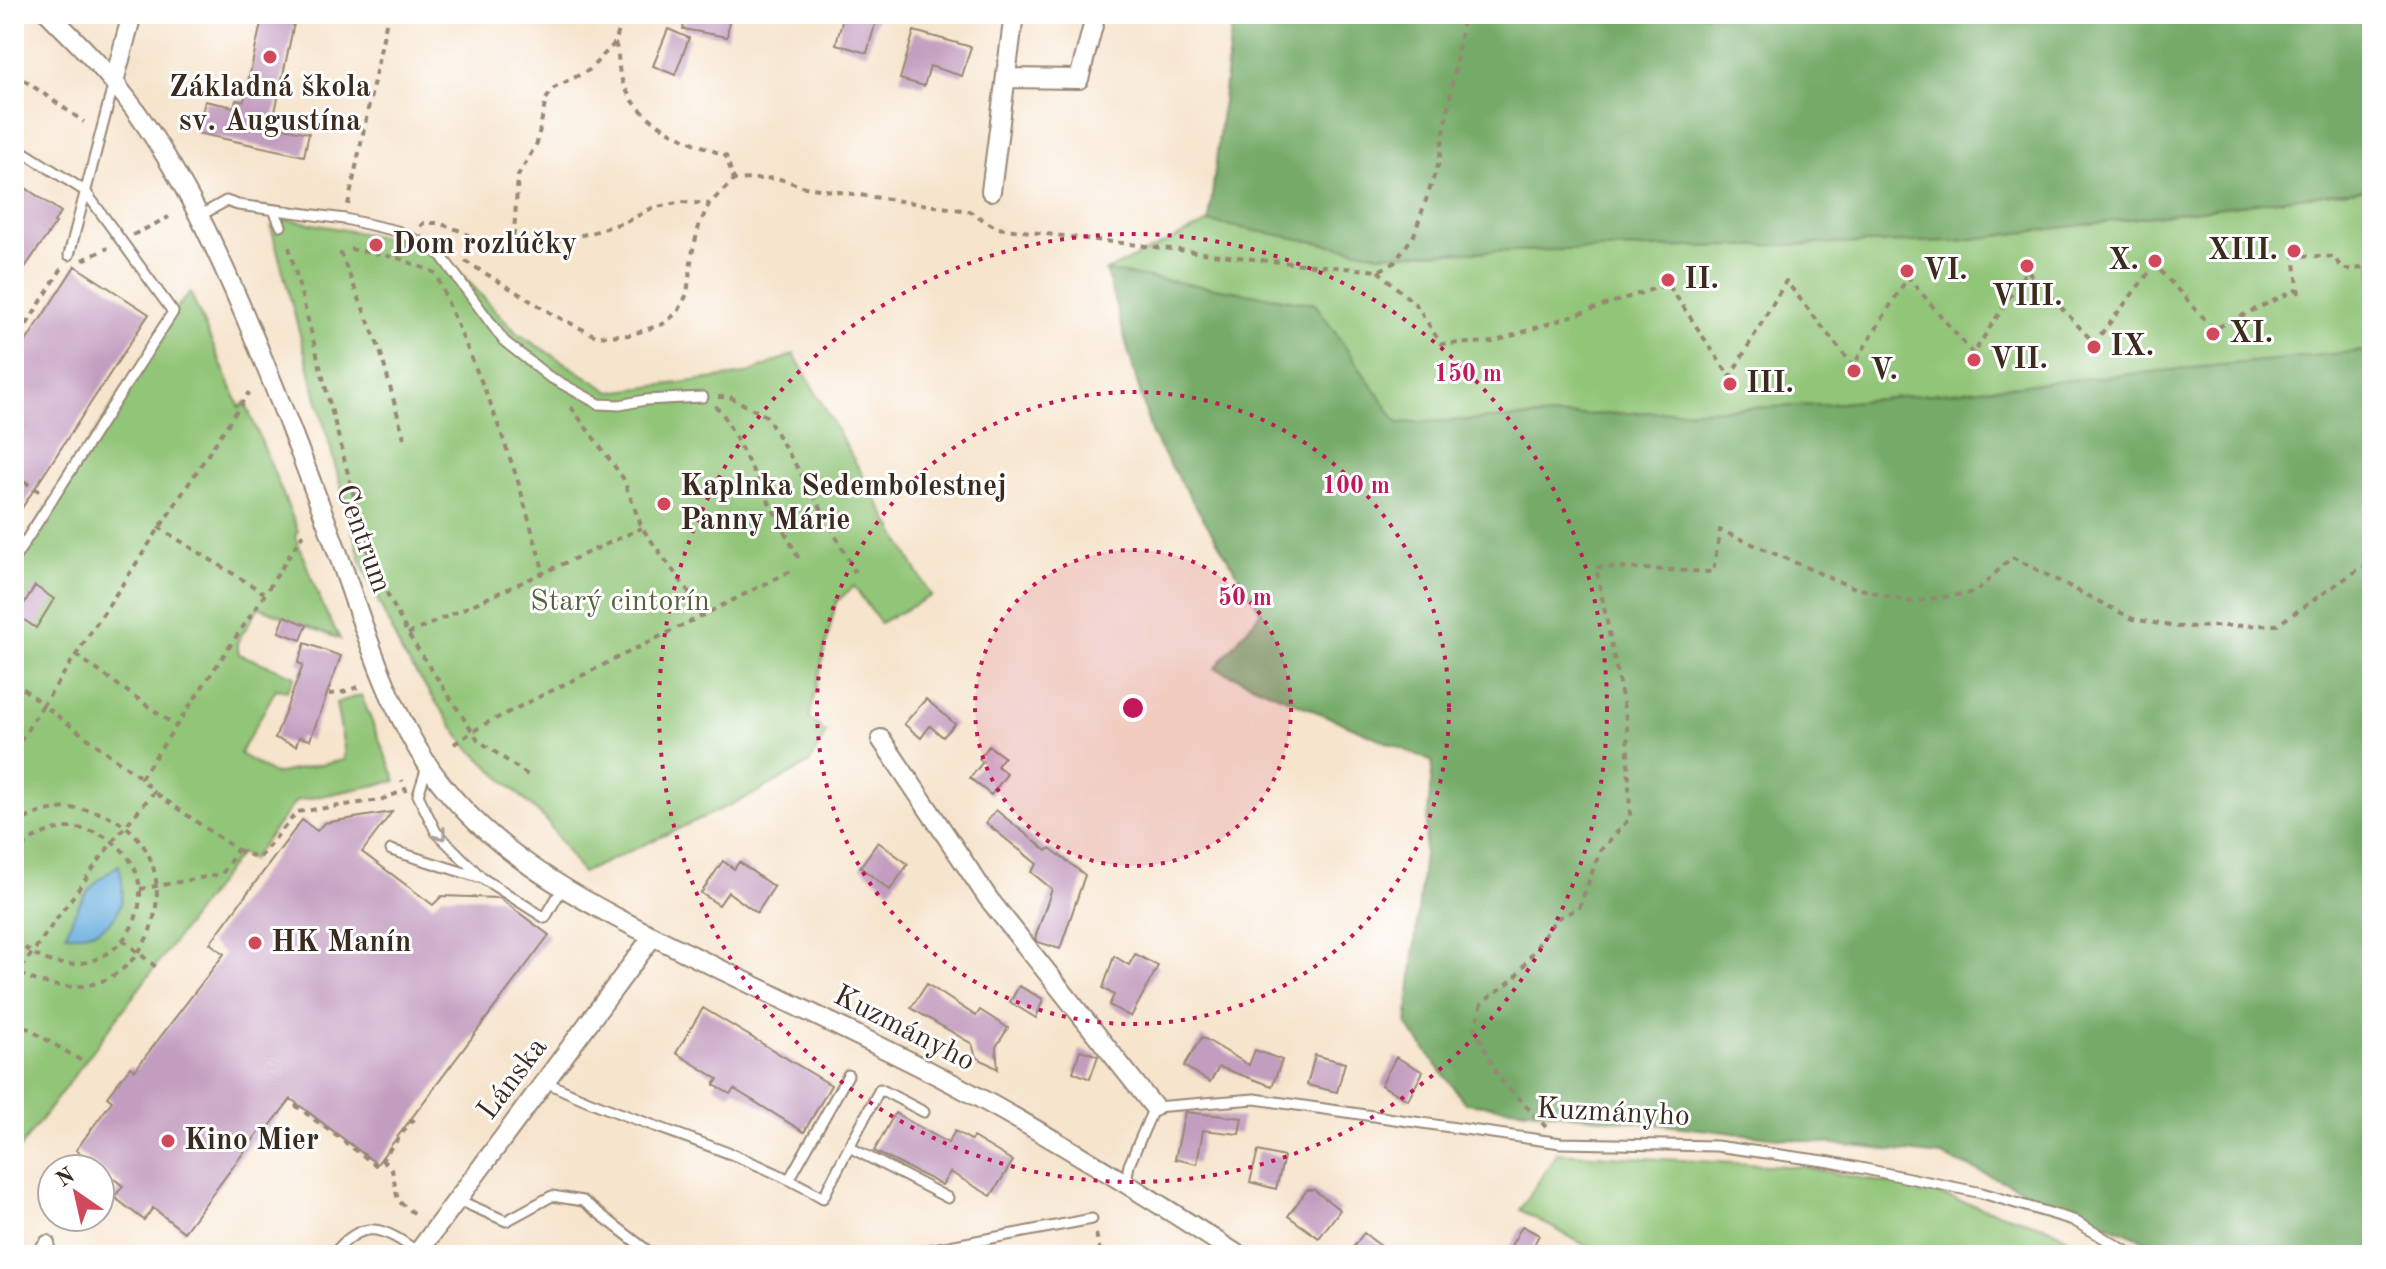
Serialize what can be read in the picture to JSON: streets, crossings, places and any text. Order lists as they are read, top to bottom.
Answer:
{
  "streets": {
    "street": ["Centrum", "Kuzmányho", "Lánska"]
  },
  "crossings": [
    ["Centrum", "Kuzmányho"],
    ["Centrum", "Lánska"],
    ["Kuzmányho", "Lánska"]
  ],
  "parks": ["Starý cintorín"],
  "places": [
    "Základná škola sv. Augustína",
    "Dom rozlúčky",
    "XIII.",
    "X.",
    "VIII.",
    "VI.",
    "II.",
    "XI.",
    "IX.",
    "VII.",
    "V.",
    "III.",
    "Kaplnka Sedembolestnej Panny Márie",
    "HK Manín",
    "Kino Mier"
  ],
  "north": "top left",
  "rings": ["150 m", "100 m", "50 m"]
}
